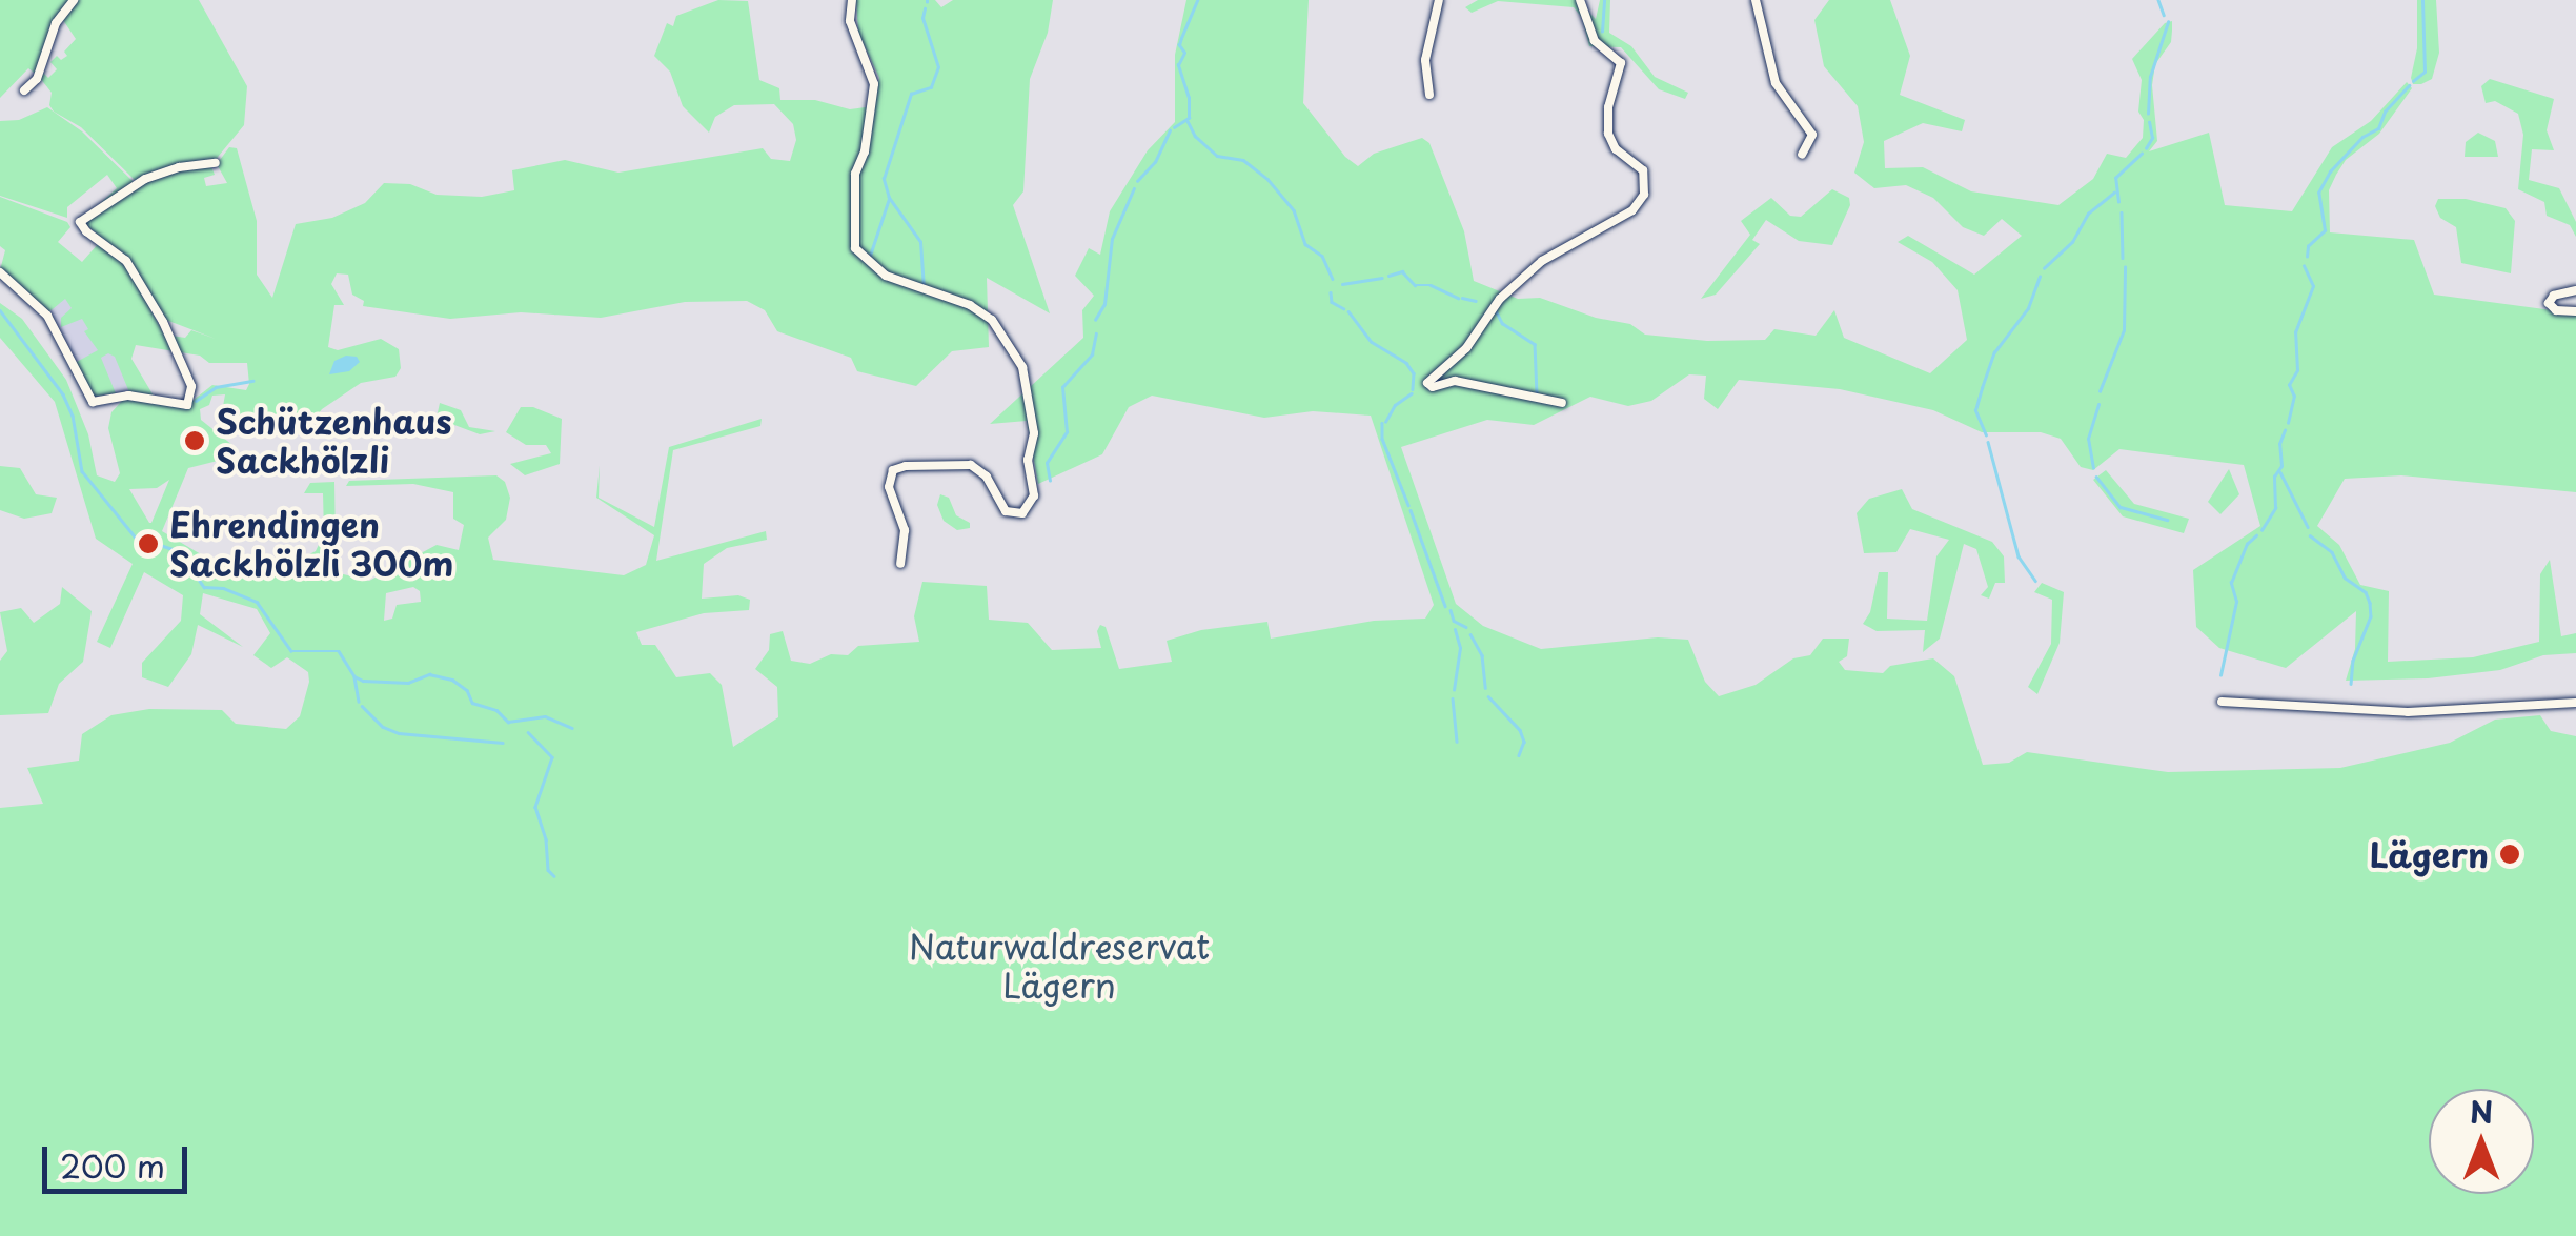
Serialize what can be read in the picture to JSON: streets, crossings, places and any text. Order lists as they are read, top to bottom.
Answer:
{
  "parks": ["Naturwaldreservat Lägern"],
  "places": ["Schützenhaus Sackhölzli", "Ehrendingen Sackhölzli 300m", "Lägern"],
  "scale_bar": "200 m",
  "north": "top"
}
